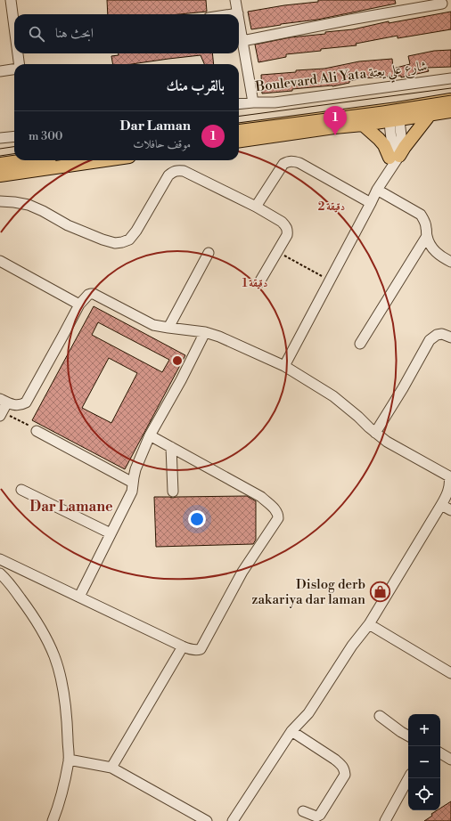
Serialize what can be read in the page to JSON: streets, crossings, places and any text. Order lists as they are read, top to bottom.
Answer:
{
  "streets": {
    "street": ["Boulevard Ali Yata شارع علي يعتة"]
  },
  "districts": ["Dar Lamane"],
  "places": {
    "shop": ["Dislog derb zakariya dar laman"]
  },
  "page": {
    "search": "ابحث هنا",
    "heading": "بالقرب منك",
    "pins": "1",
    "list": [
      {
        "mark": "1",
        "name": "Dar Laman",
        "note": "موقف حافلات",
        "value": "300 m"
      }
    ],
    "map_buttons": ["+", "−"]
  },
  "rings": ["2 دقيقة", "1 دقيقة"]
}
